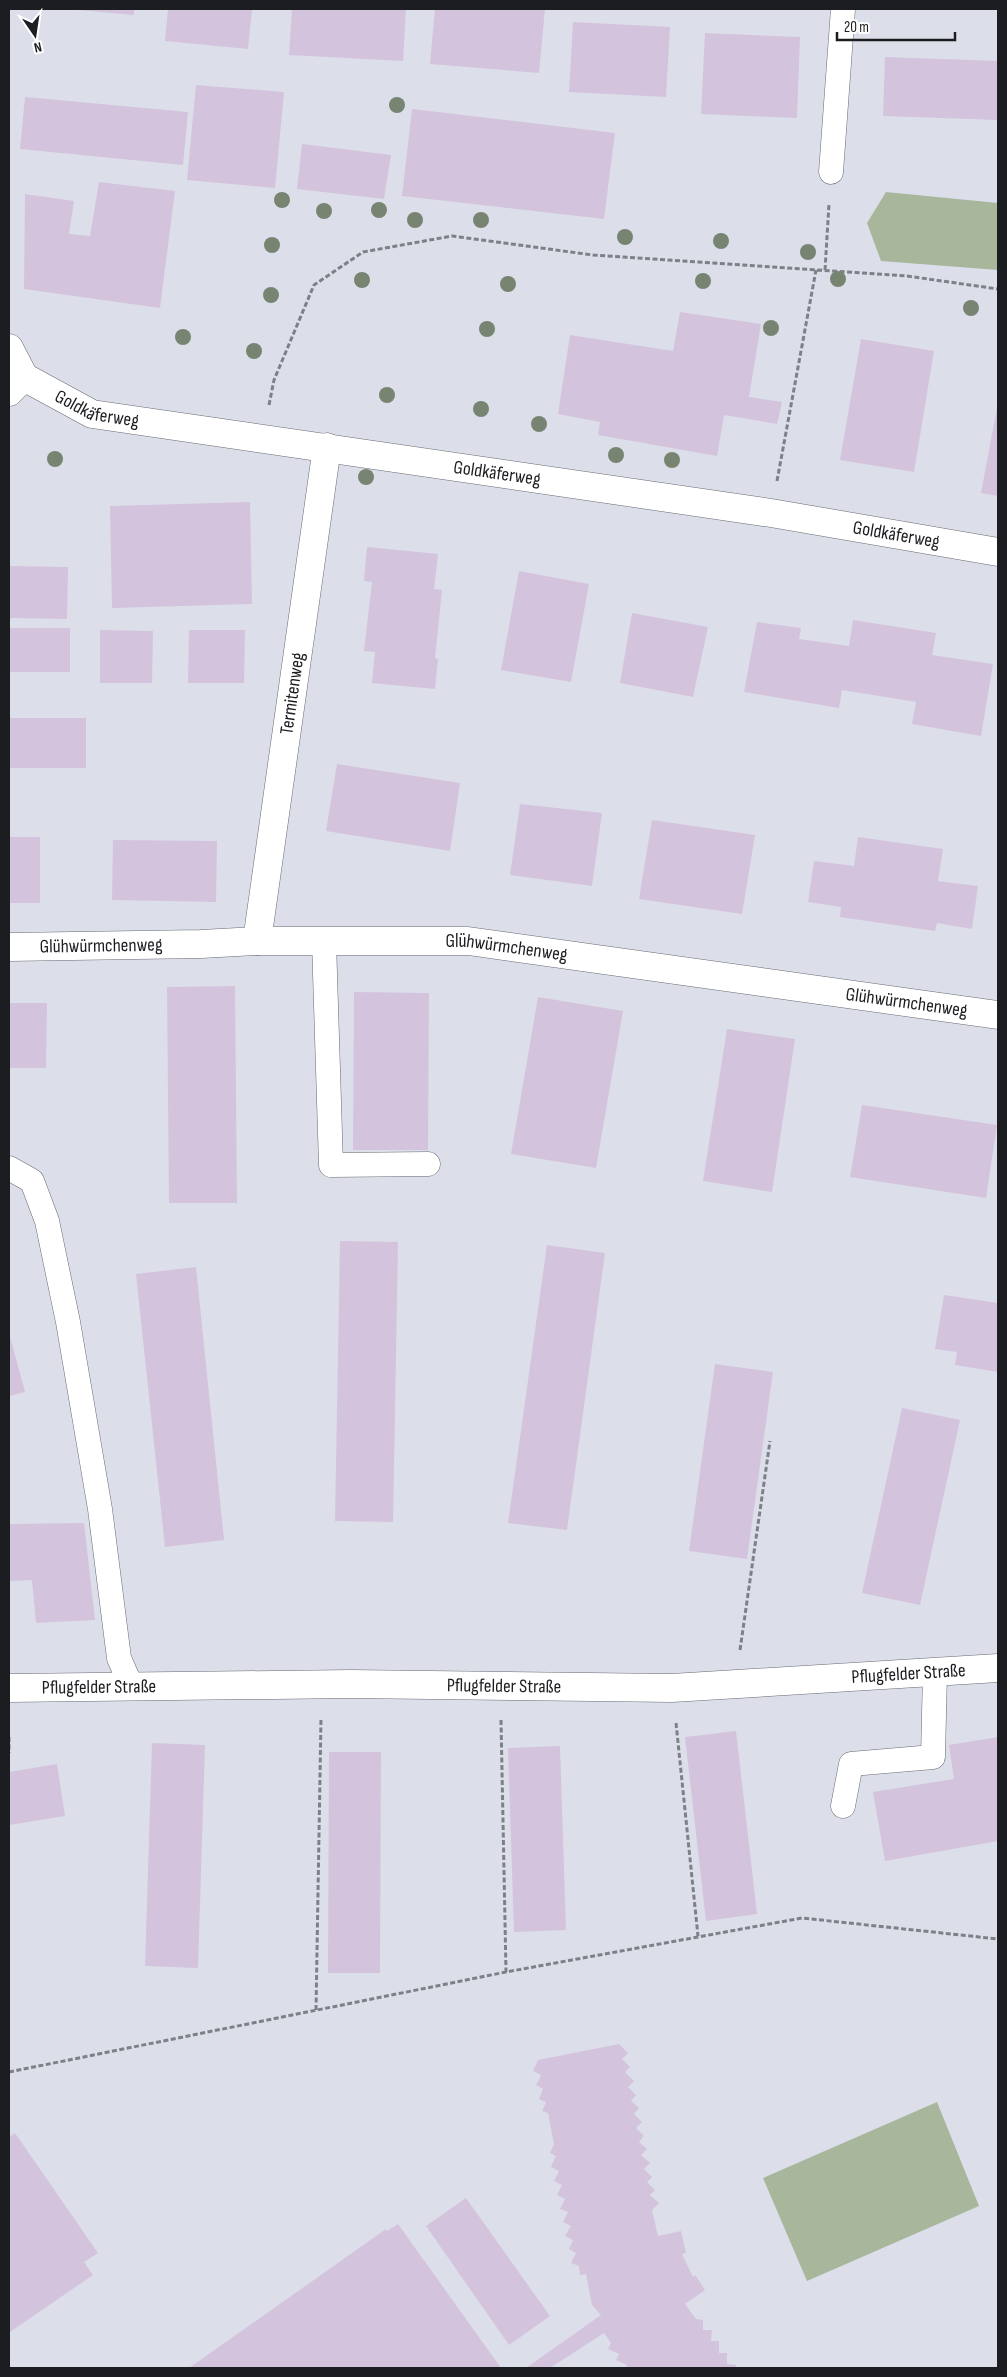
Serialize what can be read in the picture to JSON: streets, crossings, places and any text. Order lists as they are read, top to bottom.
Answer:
{
  "streets": {
    "street": [
      "Goldkäferweg",
      "Termitenweg",
      "Glühwürmchenweg",
      "Pflugfelder Straße"
    ]
  },
  "crossings": [
    ["Goldkäferweg", "Termitenweg"],
    ["Termitenweg", "Glühwürmchenweg"]
  ],
  "scale_bar": "20 m",
  "north": "bottom"
}
